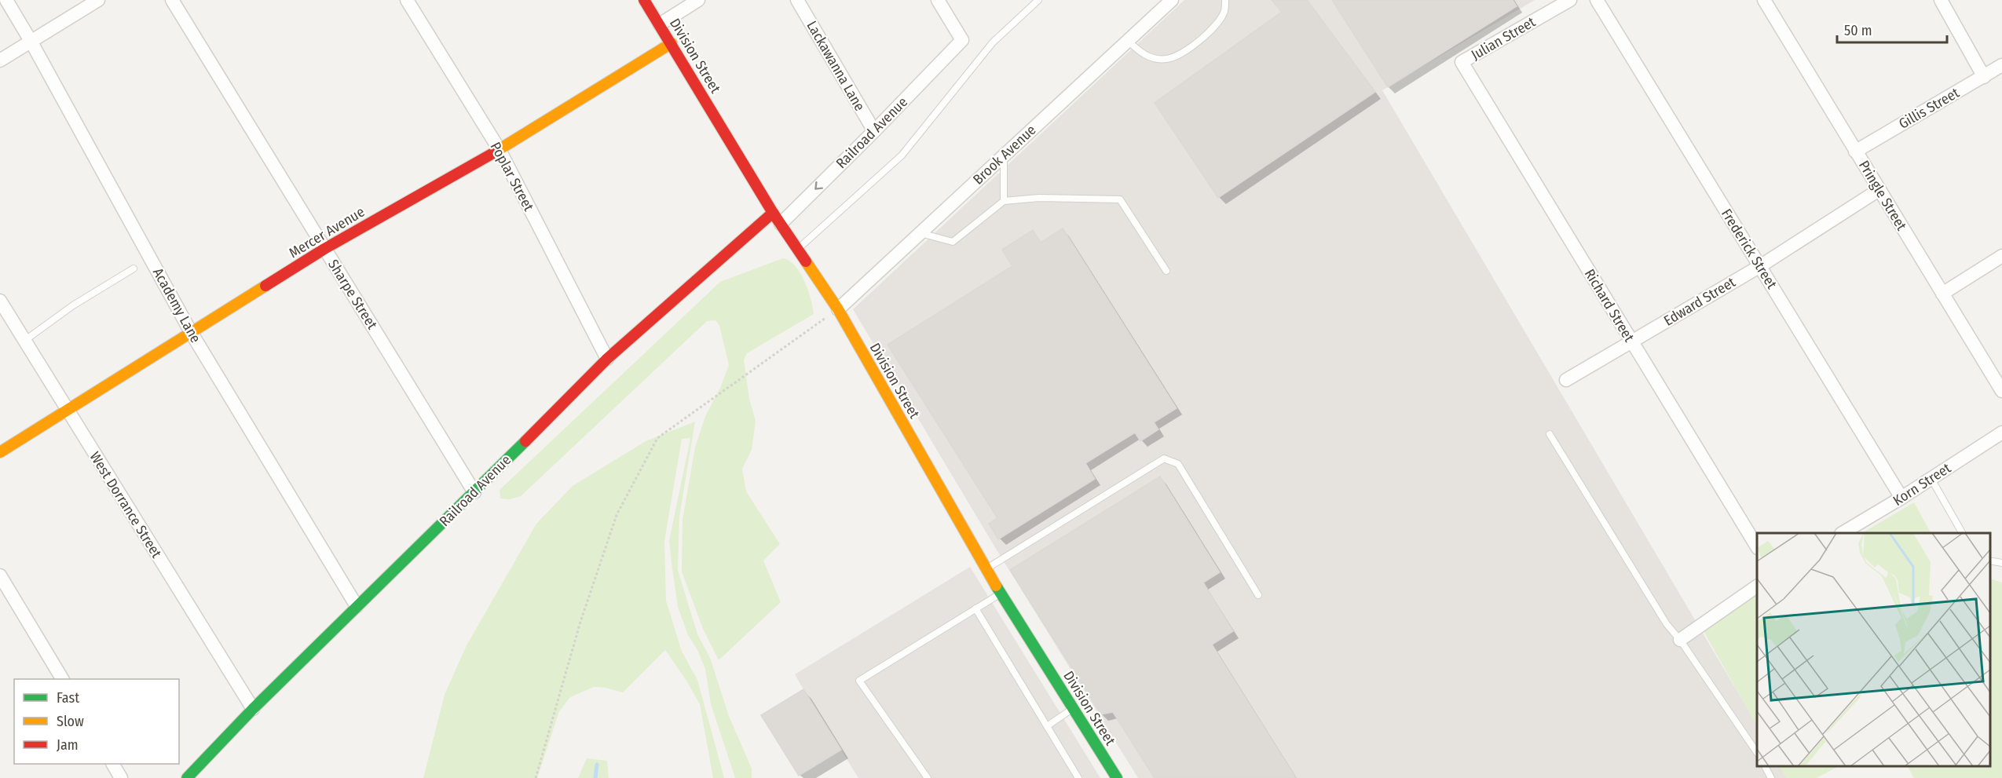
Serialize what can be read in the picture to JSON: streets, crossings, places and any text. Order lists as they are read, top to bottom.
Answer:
{
  "streets": {
    "street": [
      "Julian Street",
      "Division Street",
      "Lackawanna Lane",
      "Gillis Street",
      "Railroad Avenue",
      "Brook Avenue",
      "Poplar Street",
      "Pringle Street",
      "Mercer Avenue",
      "Frederick Street",
      "Sharpe Street",
      "Edward Street",
      "Academy Lane",
      "Richard Street",
      "Korn Street",
      "West Dorrance Street"
    ]
  },
  "crossings": [
    ["Julian Street", "Richard Street"],
    ["Division Street", "Railroad Avenue"],
    ["Division Street", "Brook Avenue"],
    ["Division Street", "Mercer Avenue"],
    ["Lackawanna Lane", "Railroad Avenue"],
    ["Gillis Street", "Pringle Street"],
    ["Railroad Avenue", "Poplar Street"],
    ["Railroad Avenue", "Sharpe Street"],
    ["Railroad Avenue", "Academy Lane"],
    ["Railroad Avenue", "West Dorrance Street"],
    ["Poplar Street", "Mercer Avenue"],
    ["Pringle Street", "Edward Street"],
    ["Mercer Avenue", "Sharpe Street"],
    ["Mercer Avenue", "Academy Lane"],
    ["Mercer Avenue", "West Dorrance Street"],
    ["Frederick Street", "Edward Street"],
    ["Frederick Street", "Korn Street"],
    ["Edward Street", "Richard Street"]
  ],
  "legend": ["Fast", "Slow", "Jam"],
  "scale_bar": "50 m"
}
